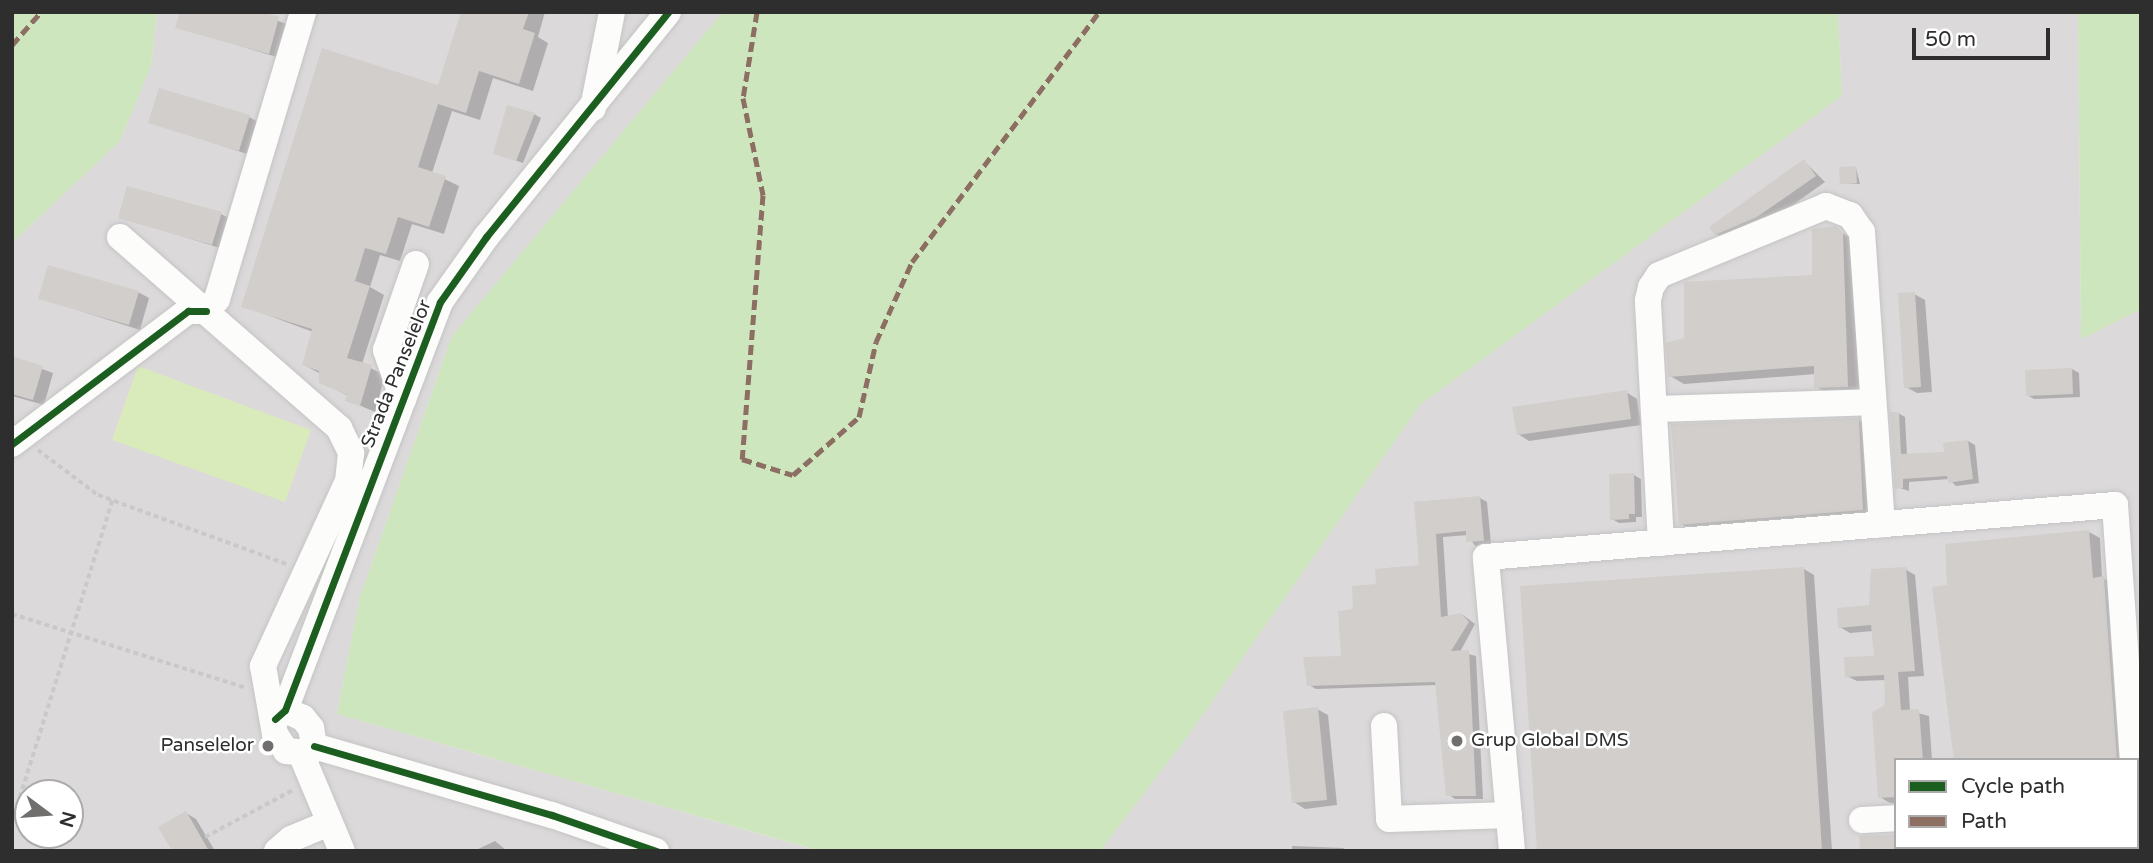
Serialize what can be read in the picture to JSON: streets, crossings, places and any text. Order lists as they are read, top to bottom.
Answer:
{
  "streets": {
    "street": ["Strada Panselelor"]
  },
  "places": ["Grup Global DMS", "Panselelor"],
  "legend": ["Cycle path", "Path"],
  "scale_bar": "50 m",
  "north": "right"
}
